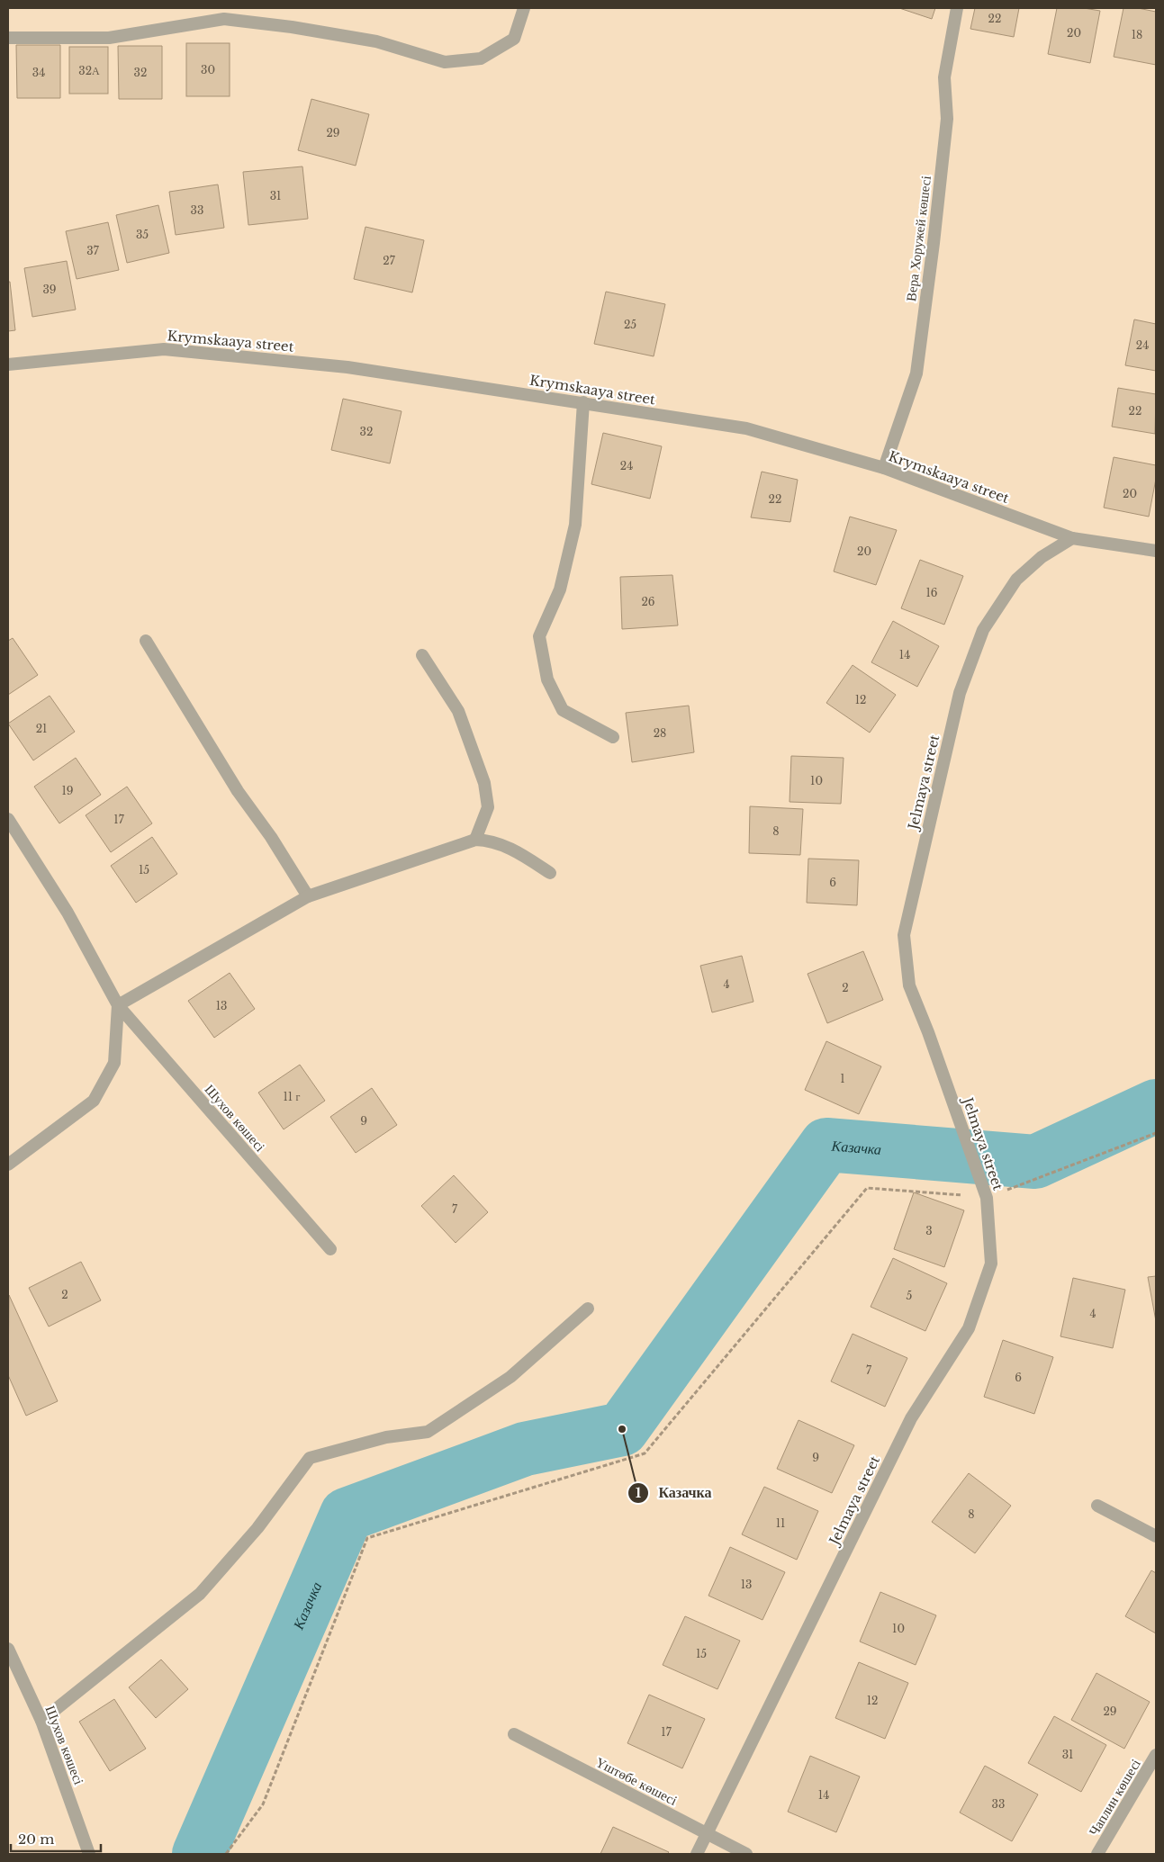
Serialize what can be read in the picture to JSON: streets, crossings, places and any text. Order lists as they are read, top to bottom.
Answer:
{
  "streets": {
    "street": [
      "Вера Хоружей көшесі",
      "Krymskaaya street",
      "Jelmaya street",
      "Шухов көшесі",
      "Үштөбе көшесі",
      "Чаплин көшесі"
    ]
  },
  "crossings": [
    ["Вера Хоружей көшесі", "Krymskaaya street"],
    ["Krymskaaya street", "Jelmaya street"],
    ["Jelmaya street", "Үштөбе көшесі"]
  ],
  "water": ["Казачка"],
  "places": ["Казачка"],
  "house_numbers": [
    "22",
    "20",
    "18",
    "30",
    "32А",
    "34",
    "32",
    "29",
    "31",
    "33",
    "35",
    "37",
    "27",
    "39",
    "25",
    "24",
    "22",
    "32",
    "24",
    "20",
    "22",
    "20",
    "16",
    "26",
    "14",
    "12",
    "21",
    "28",
    "10",
    "19",
    "17",
    "8",
    "15",
    "6",
    "4",
    "2",
    "13",
    "1",
    "11 г",
    "9",
    "7",
    "3",
    "2",
    "5",
    "4",
    "7",
    "6",
    "9",
    "8",
    "11",
    "13",
    "10",
    "15",
    "12",
    "29",
    "17",
    "31",
    "14",
    "33"
  ],
  "scale_bar": "20 m"
}
